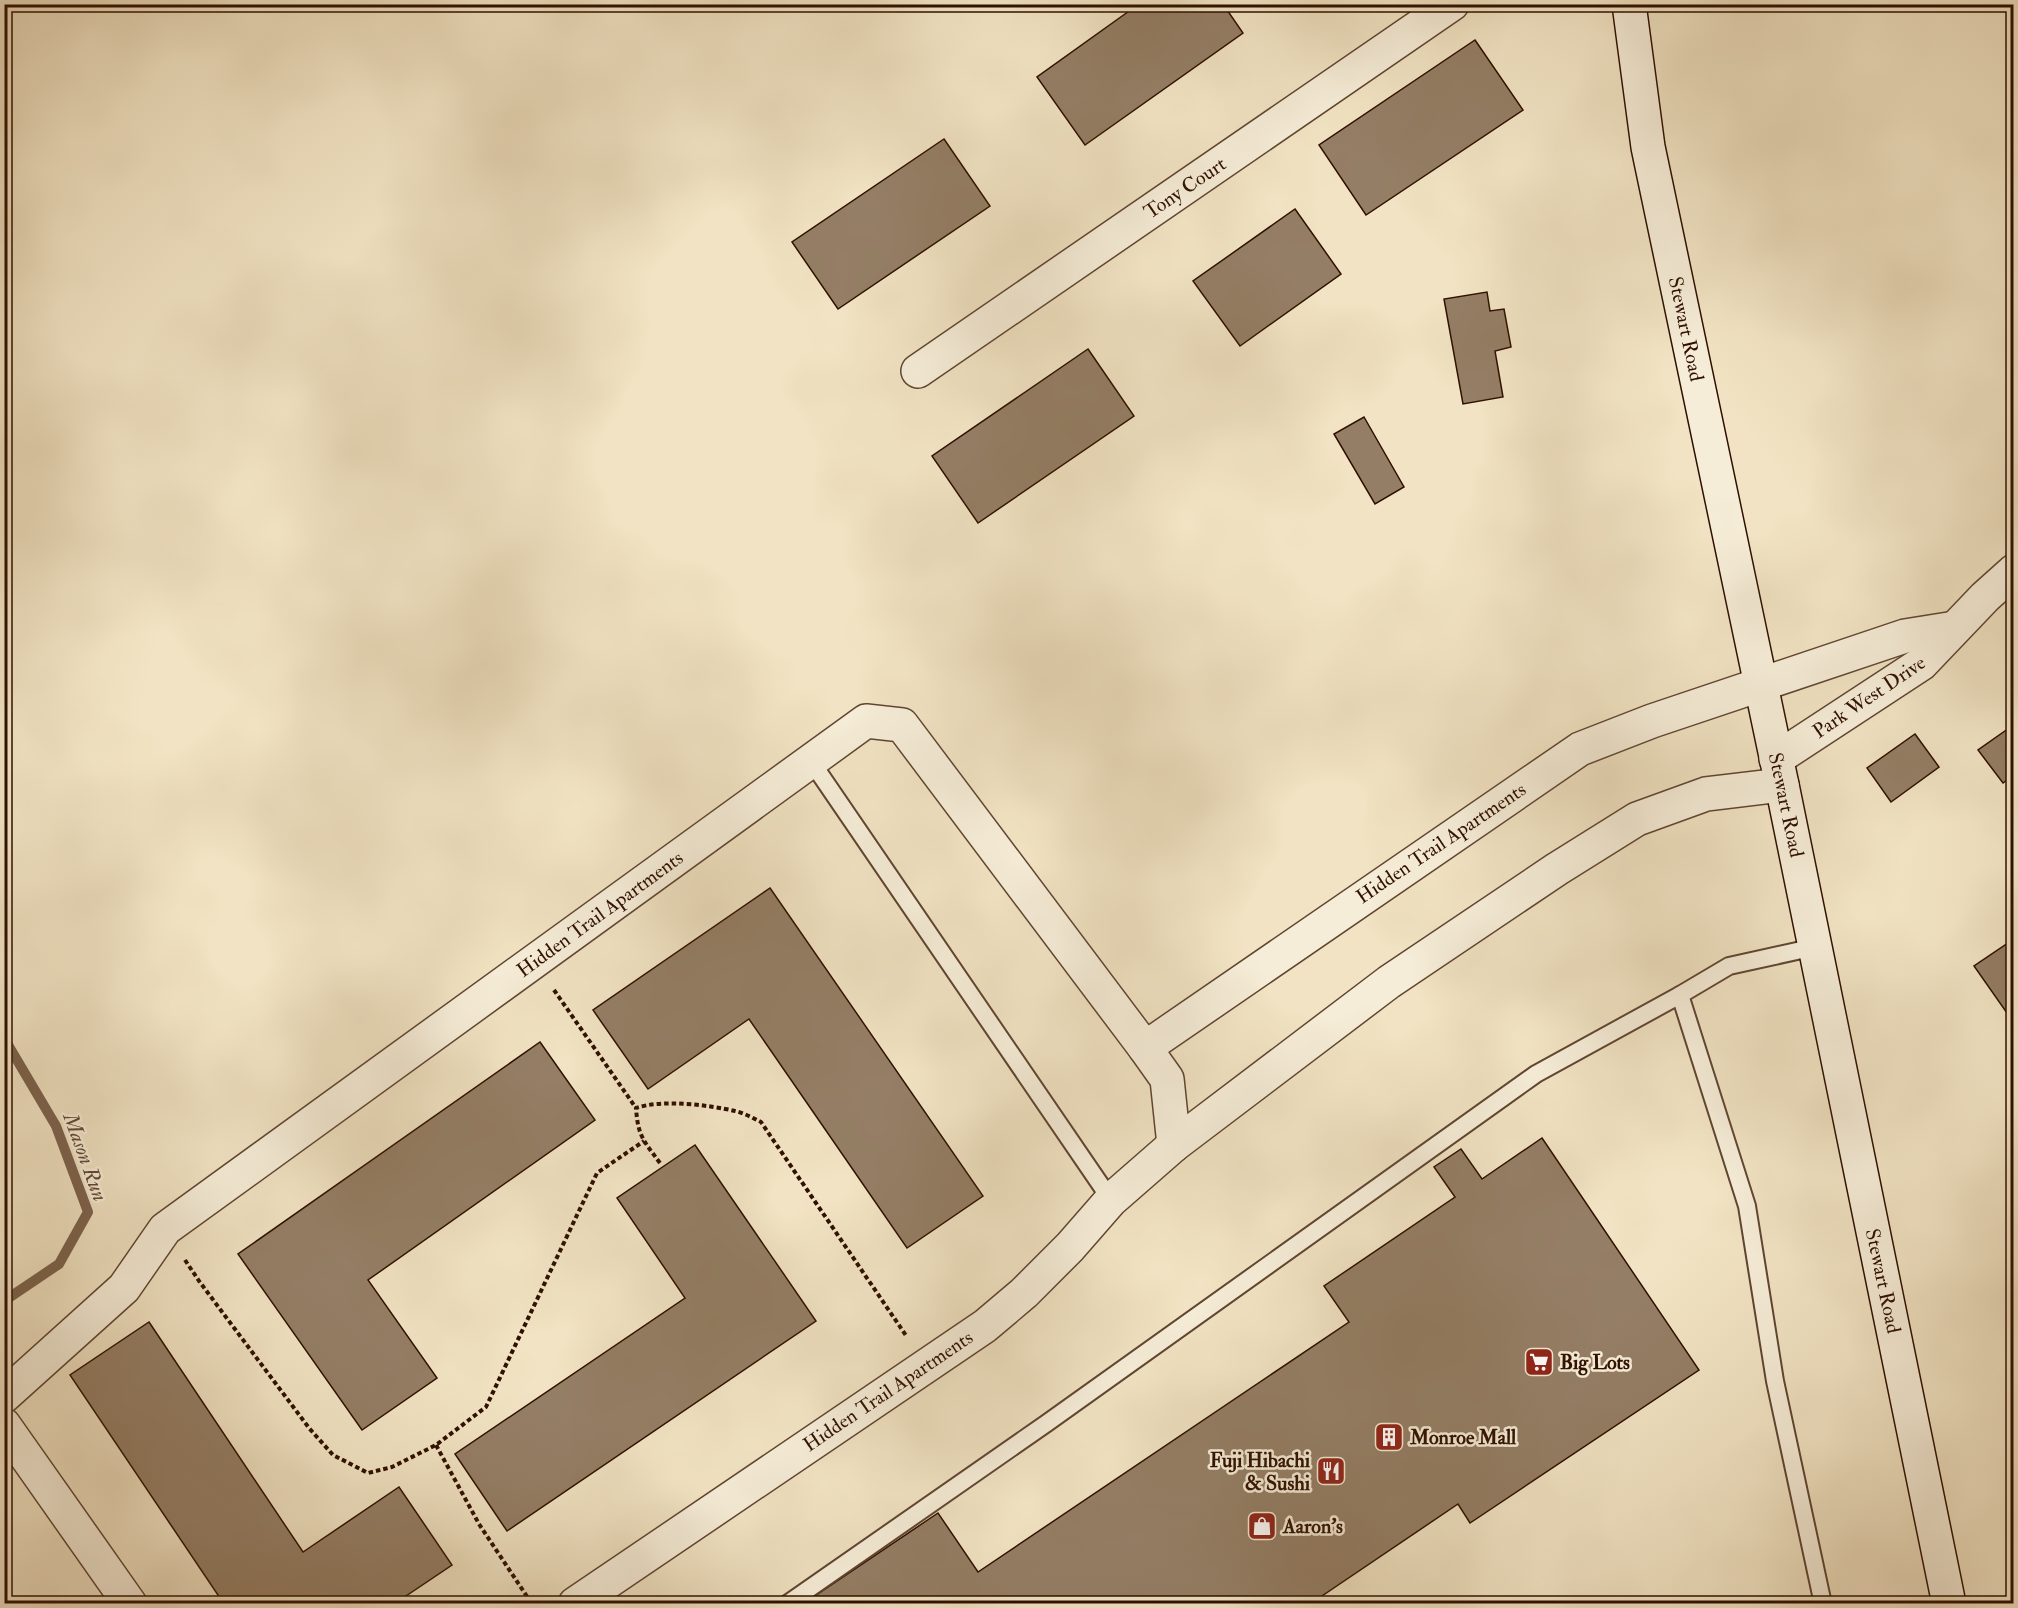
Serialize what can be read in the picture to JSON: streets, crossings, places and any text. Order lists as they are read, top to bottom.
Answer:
{
  "streets": {
    "street": [
      "Tony Court",
      "Stewart Road",
      "Park West Drive",
      "Hidden Trail Apartments"
    ]
  },
  "crossings": [
    ["Stewart Road", "Park West Drive"],
    ["Stewart Road", "Hidden Trail Apartments"],
    ["Park West Drive", "Hidden Trail Apartments"]
  ],
  "water": ["Mason Run"],
  "places": {
    "supermarket": ["Big Lots"],
    "building": ["Monroe Mall"],
    "restaurant": ["Fuji Hibachi & Sushi"],
    "shop": ["Aaron's"]
  }
}
